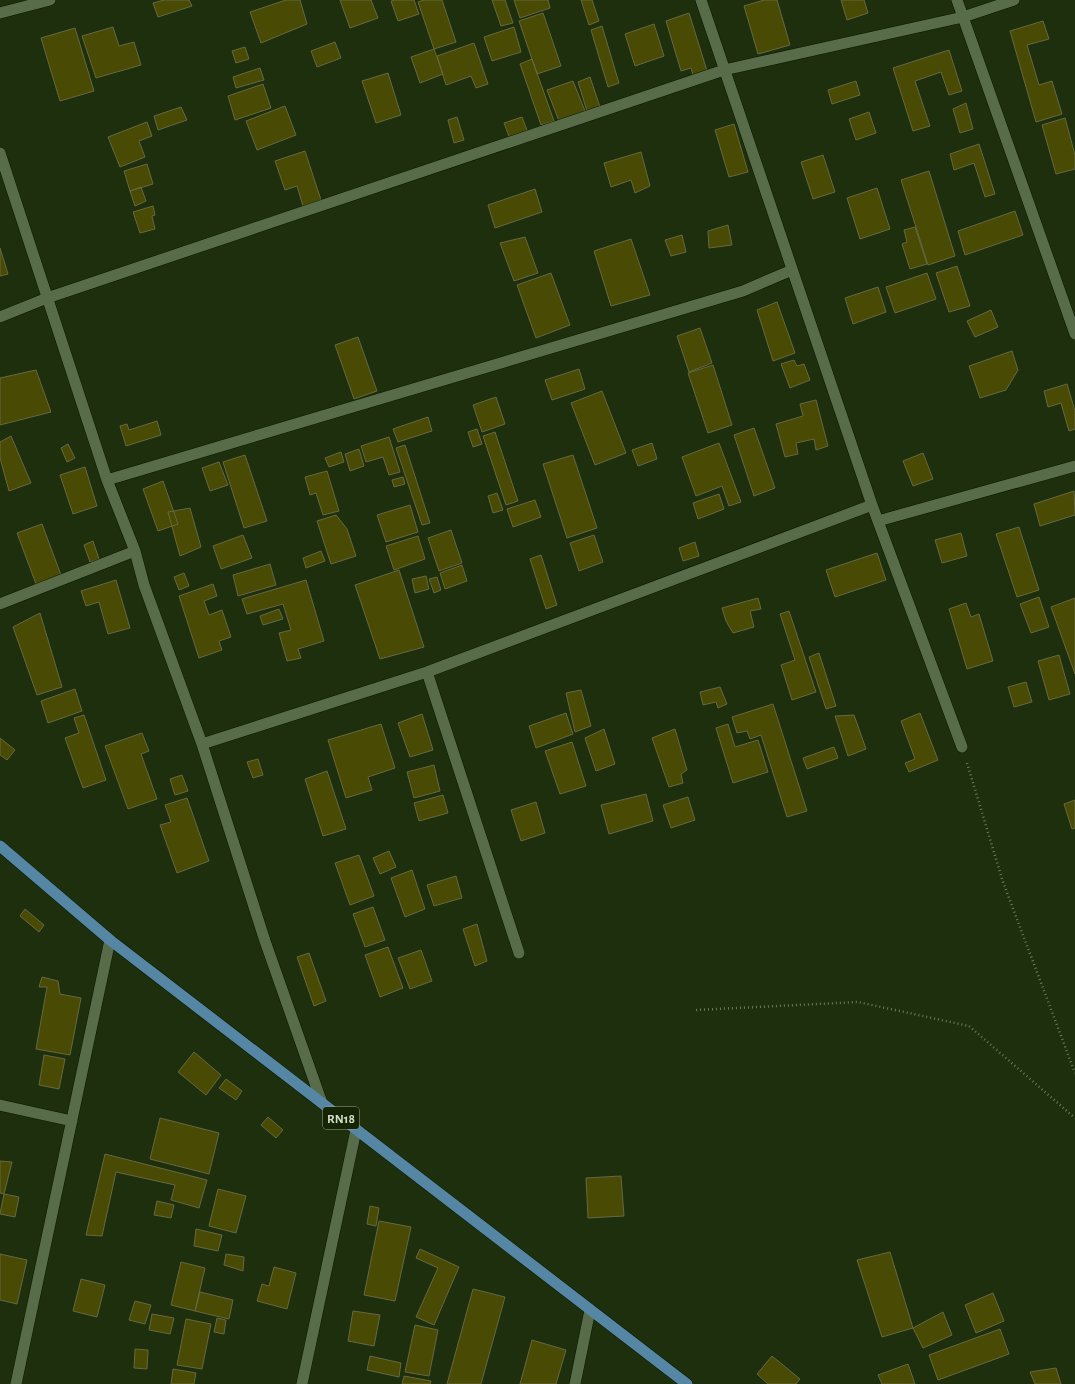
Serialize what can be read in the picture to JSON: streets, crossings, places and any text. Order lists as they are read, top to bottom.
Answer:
{
  "streets": {
    "main road": ["RN18"]
  }
}
